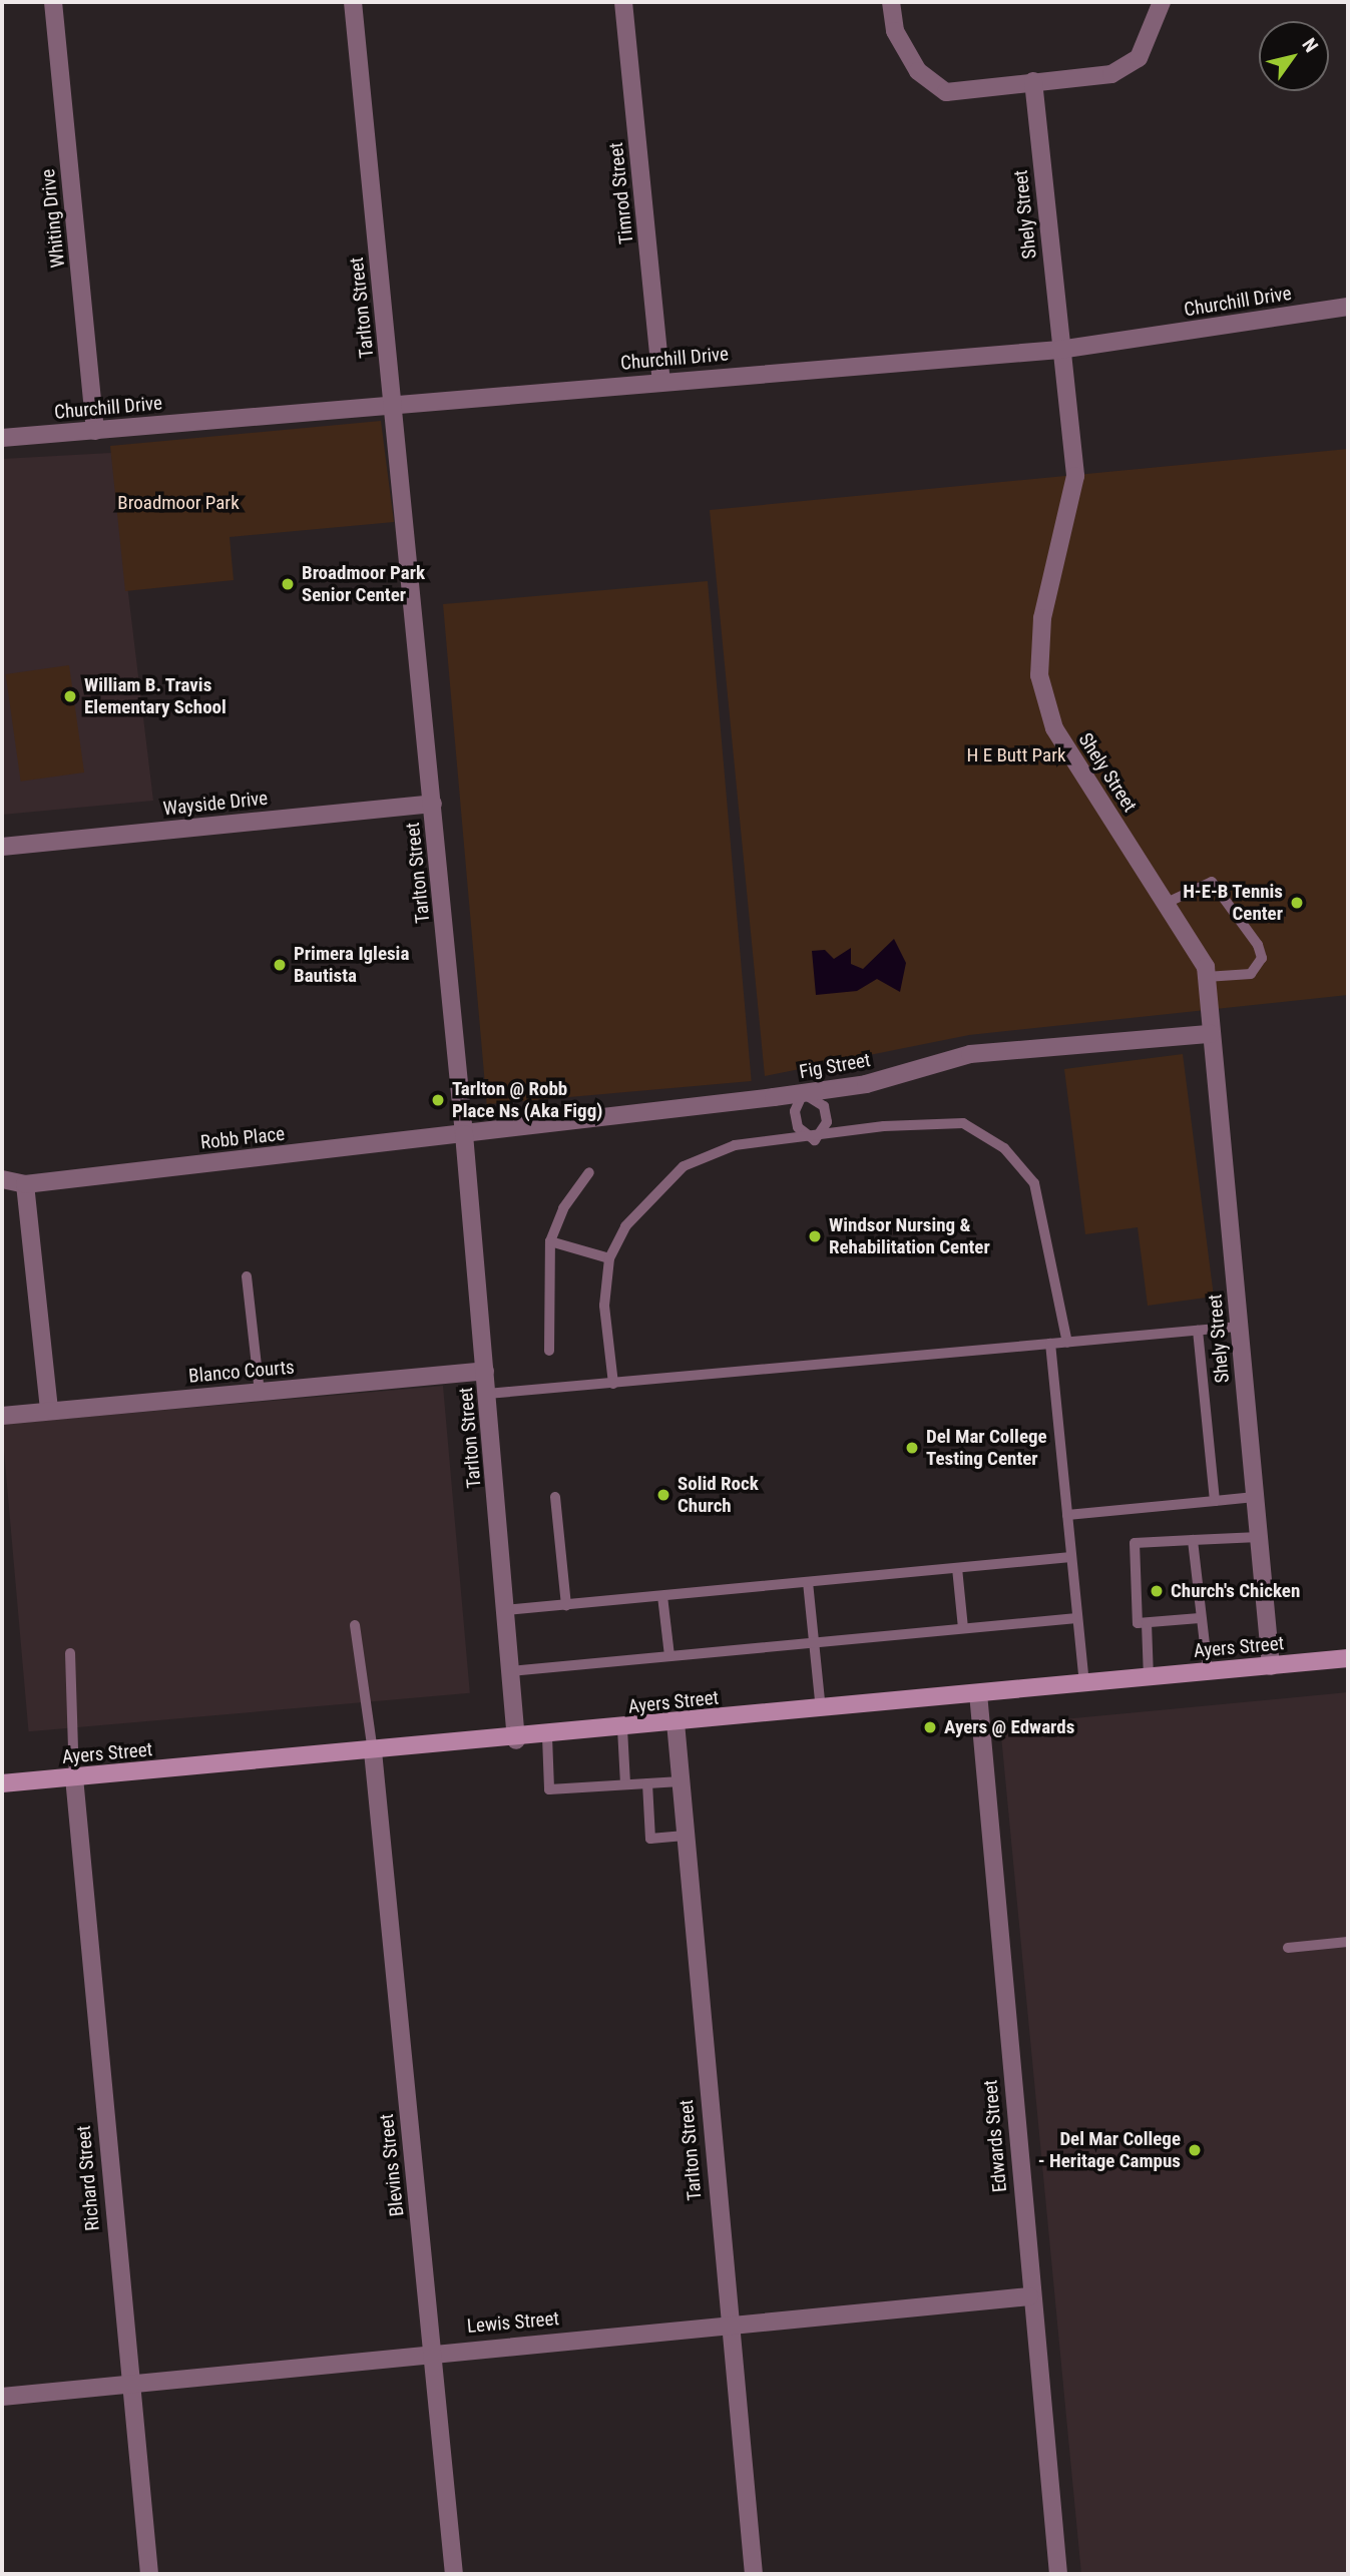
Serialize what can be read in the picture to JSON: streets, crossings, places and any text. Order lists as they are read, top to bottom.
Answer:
{
  "streets": {
    "main road": ["Ayers Street"],
    "street": [
      "Timrod Street",
      "Shely Street",
      "Whiting Drive",
      "Churchill Drive",
      "Tarlton Street",
      "Wayside Drive",
      "Fig Street",
      "Robb Place",
      "Blanco Courts",
      "Edwards Street",
      "Blevins Street",
      "Richard Street",
      "Lewis Street"
    ]
  },
  "crossings": [
    ["Timrod Street", "Churchill Drive"],
    ["Shely Street", "Churchill Drive"],
    ["Shely Street", "Fig Street"],
    ["Shely Street", "Ayers Street"],
    ["Whiting Drive", "Churchill Drive"],
    ["Churchill Drive", "Tarlton Street"],
    ["Tarlton Street", "Wayside Drive"],
    ["Tarlton Street", "Fig Street"],
    ["Tarlton Street", "Robb Place"],
    ["Tarlton Street", "Blanco Courts"],
    ["Tarlton Street", "Ayers Street"],
    ["Tarlton Street", "Lewis Street"],
    ["Fig Street", "Robb Place"],
    ["Ayers Street", "Edwards Street"],
    ["Ayers Street", "Blevins Street"],
    ["Ayers Street", "Richard Street"],
    ["Edwards Street", "Lewis Street"],
    ["Blevins Street", "Lewis Street"],
    ["Richard Street", "Lewis Street"]
  ],
  "parks": ["Broadmoor Park", "H E Butt Park"],
  "places": [
    "Broadmoor Park Senior Center",
    "William B. Travis Elementary School",
    "H-E-B Tennis Center",
    "Primera Iglesia Bautista",
    "Tarlton @ Robb Place Ns (Aka Figg)",
    "Windsor Nursing & Rehabilitation Center",
    "Del Mar College Testing Center",
    "Solid Rock Church",
    "Church's Chicken",
    "Ayers @ Edwards",
    "Del Mar College - Heritage Campus"
  ],
  "north": "top right"
}
